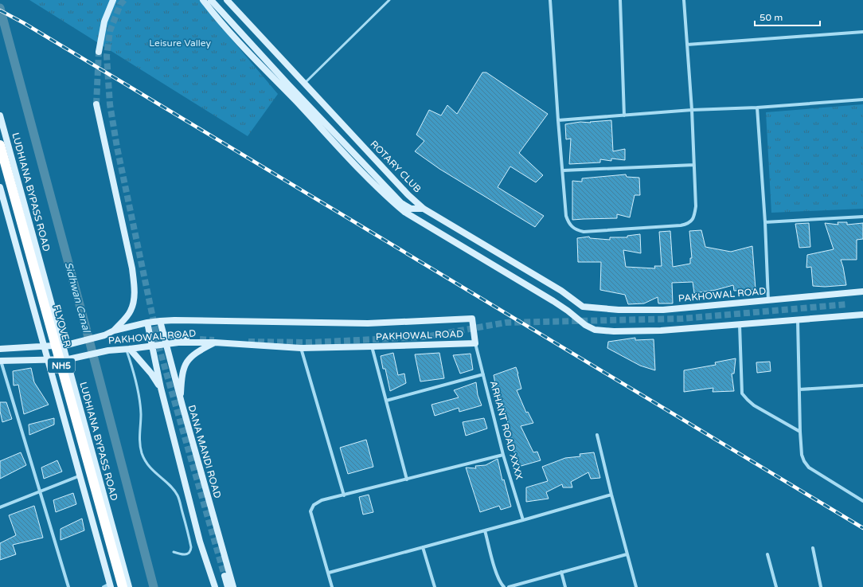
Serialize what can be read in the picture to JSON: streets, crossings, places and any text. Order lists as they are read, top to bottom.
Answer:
{
  "streets": {
    "highway": ["FLYOVER", "NH5"],
    "street": [
      "ROTARY CLUB",
      "LUDHIANA BYPASS ROAD",
      "PAKHOWAL ROAD",
      "ARHANT ROAD XXXX",
      "DANA MANDI ROAD"
    ]
  },
  "crossings": [
    ["ROTARY CLUB", "PAKHOWAL ROAD"],
    ["LUDHIANA BYPASS ROAD", "PAKHOWAL ROAD"],
    ["PAKHOWAL ROAD", "ARHANT ROAD XXXX"],
    ["PAKHOWAL ROAD", "DANA MANDI ROAD"]
  ],
  "water": ["Sidhwan Canal"],
  "parks": ["Leisure Valley"],
  "scale_bar": "50 m"
}
